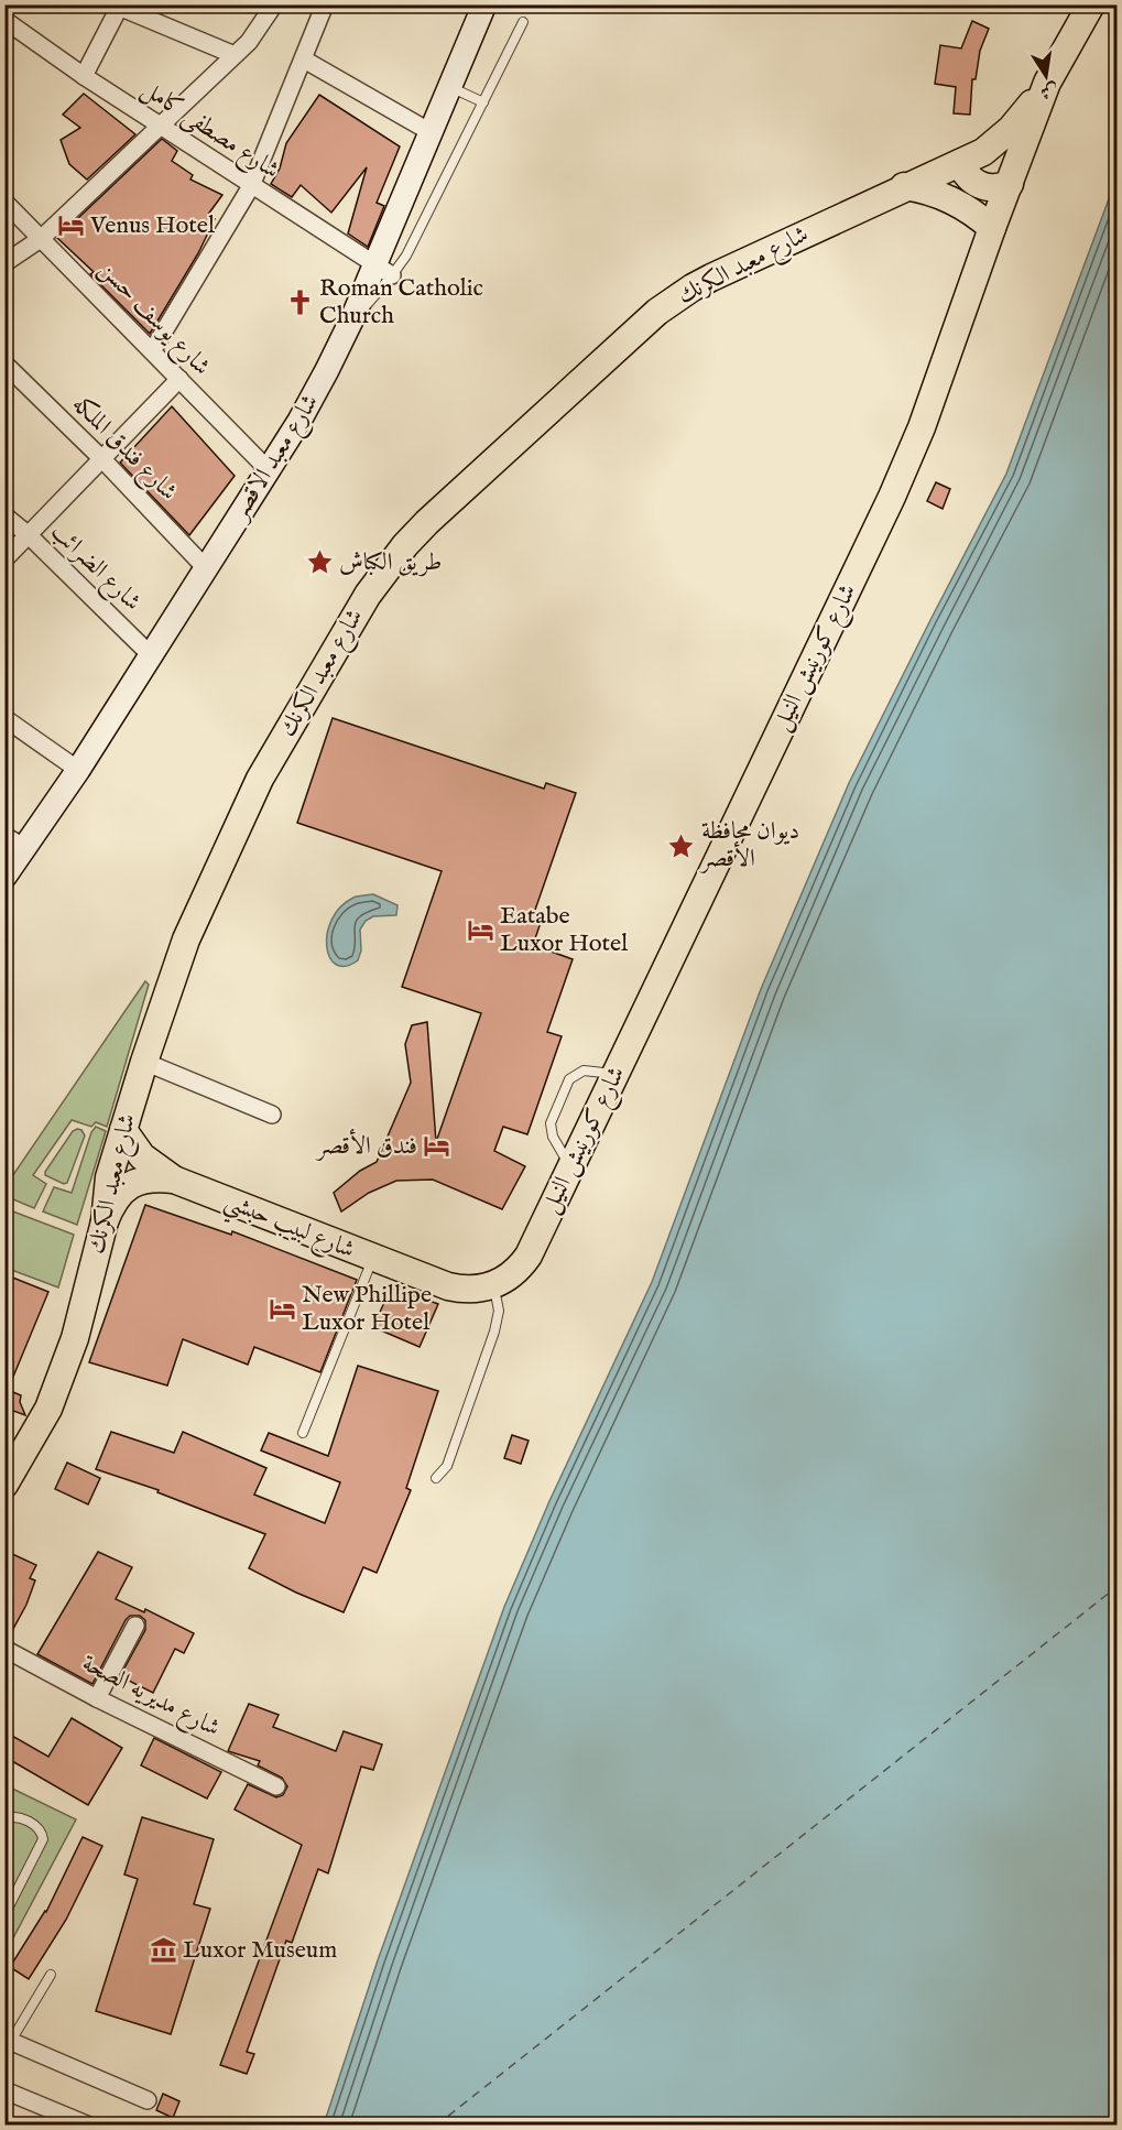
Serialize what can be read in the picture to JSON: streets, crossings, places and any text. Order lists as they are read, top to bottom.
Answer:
{
  "streets": {
    "main road": [
      "شارع معبد الكرنك",
      "شارع معبد الاقصر",
      "شارع كورنيش النيل",
      "شارع لبيب حبشي"
    ],
    "street": [
      "شارع مصطفى كامل",
      "شارع يوسف حسن",
      "شارع فندق الملكه",
      "شارع الضرائب",
      "شارع مديريه الصحة"
    ]
  },
  "crossings": [
    ["شارع مصطفى كامل", "شارع معبد الاقصر"],
    ["شارع معبد الكرنك", "شارع كورنيش النيل"],
    ["شارع معبد الكرنك", "شارع لبيب حبشي"],
    ["شارع يوسف حسن", "شارع معبد الاقصر"],
    ["شارع فندق الملكه", "شارع معبد الاقصر"],
    ["شارع معبد الاقصر", "شارع الضرائب"],
    ["شارع كورنيش النيل", "شارع لبيب حبشي"]
  ],
  "places": {
    "hotel": [
      "Venus Hotel",
      "Eatabe Luxor Hotel",
      "فندق الأقصر",
      "New Phillipe Luxor Hotel"
    ],
    "church": ["Roman Catholic Church"],
    "place": ["طريق الكباش", "ديوان محافظة الأقصر"],
    "museum": ["Luxor Museum"]
  },
  "north": "bottom"
}
